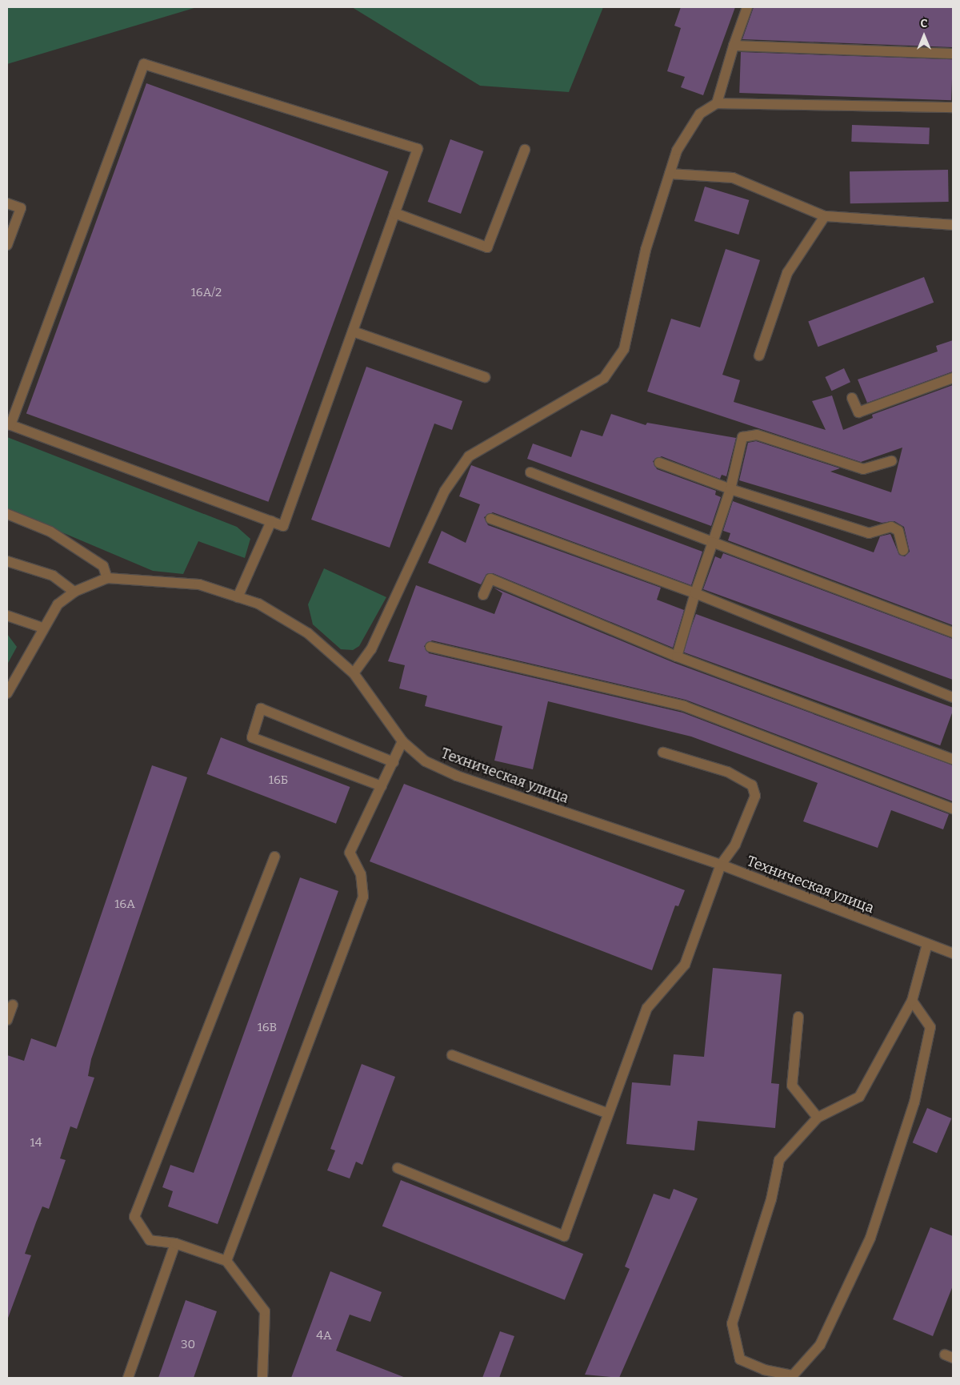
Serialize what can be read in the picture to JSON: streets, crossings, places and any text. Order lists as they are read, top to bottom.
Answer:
{
  "streets": {
    "street": ["Техническая улица"]
  },
  "house_numbers": [
    "16А/2",
    "16Б",
    "16А",
    "16В",
    "14",
    "4А",
    "30"
  ],
  "north": "top"
}
